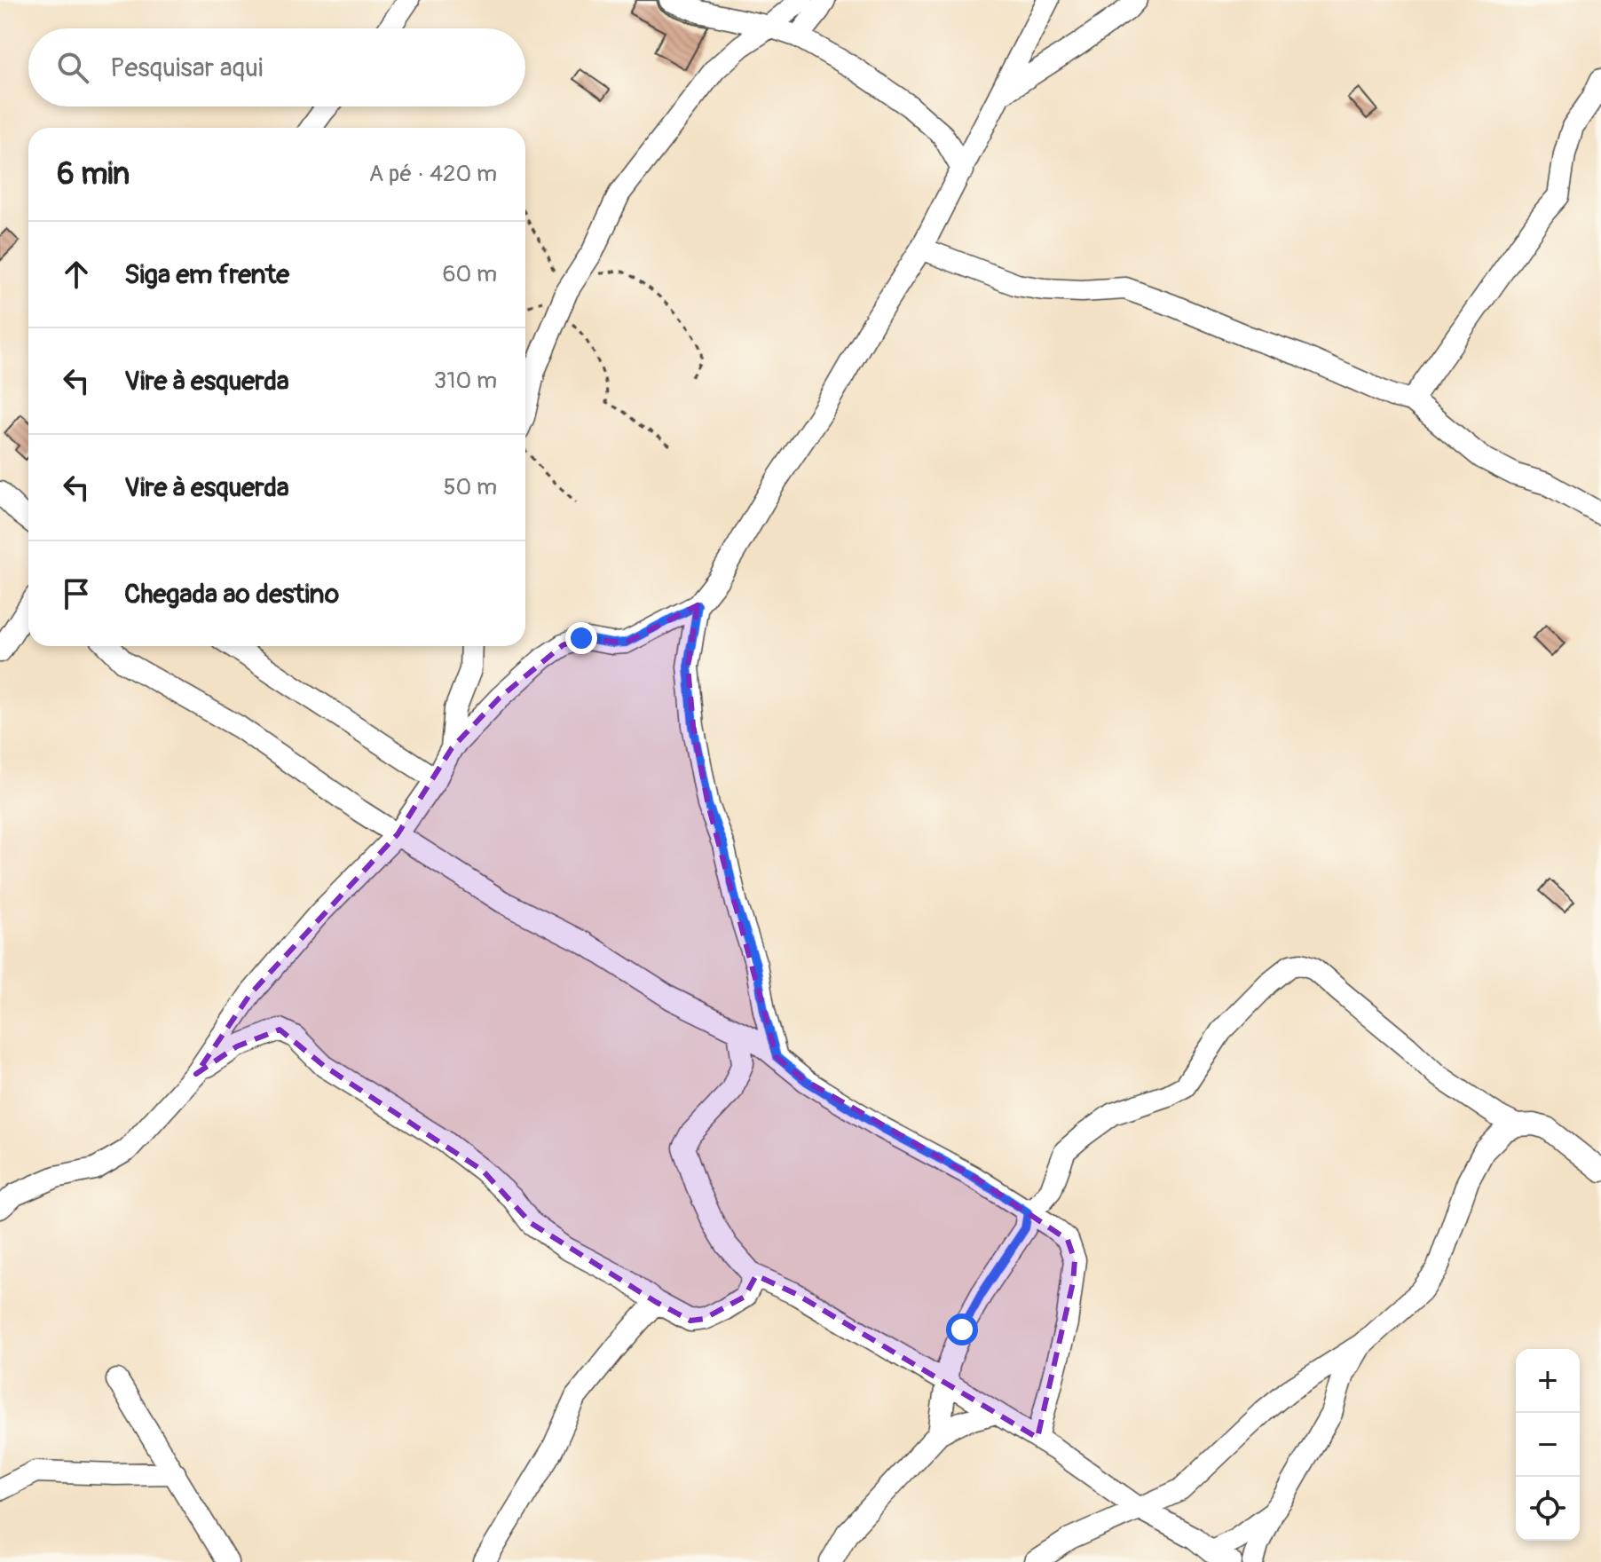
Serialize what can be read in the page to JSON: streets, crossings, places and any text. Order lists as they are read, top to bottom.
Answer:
{
  "page": {
    "search": "Pesquisar aqui",
    "heading": ["6 min", "A pé · 420 m"],
    "list": [
      ["Siga em frente", "60 m"],
      ["Vire à esquerda", "310 m"],
      ["Vire à esquerda", "50 m"],
      "Chegada ao destino"
    ],
    "map_buttons": ["+", "−"]
  }
}
